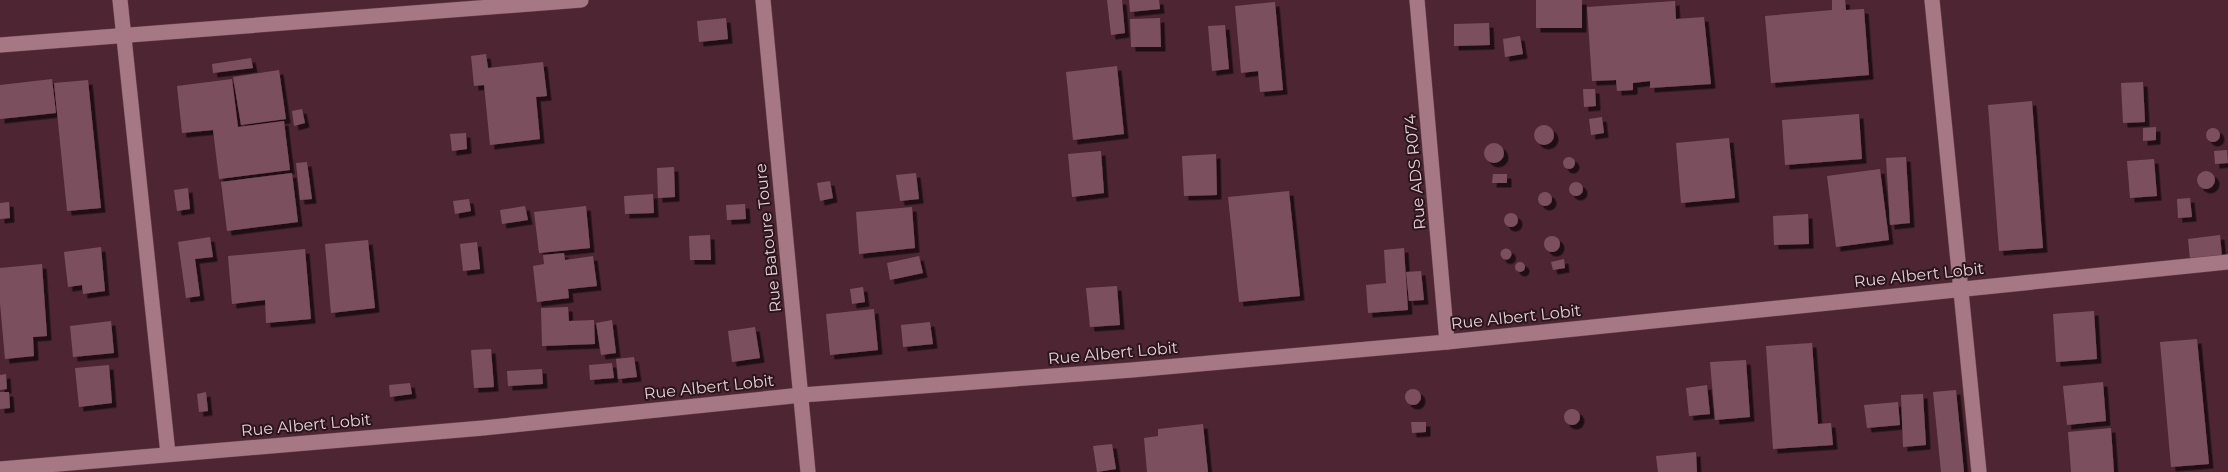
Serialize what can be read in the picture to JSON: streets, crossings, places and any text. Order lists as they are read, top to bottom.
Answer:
{
  "streets": {
    "street": ["Rue ADS R074", "Rue Batoure Toure", "Rue Albert Lobit"]
  },
  "crossings": [
    ["Rue ADS R074", "Rue Albert Lobit"],
    ["Rue Batoure Toure", "Rue Albert Lobit"]
  ]
}
